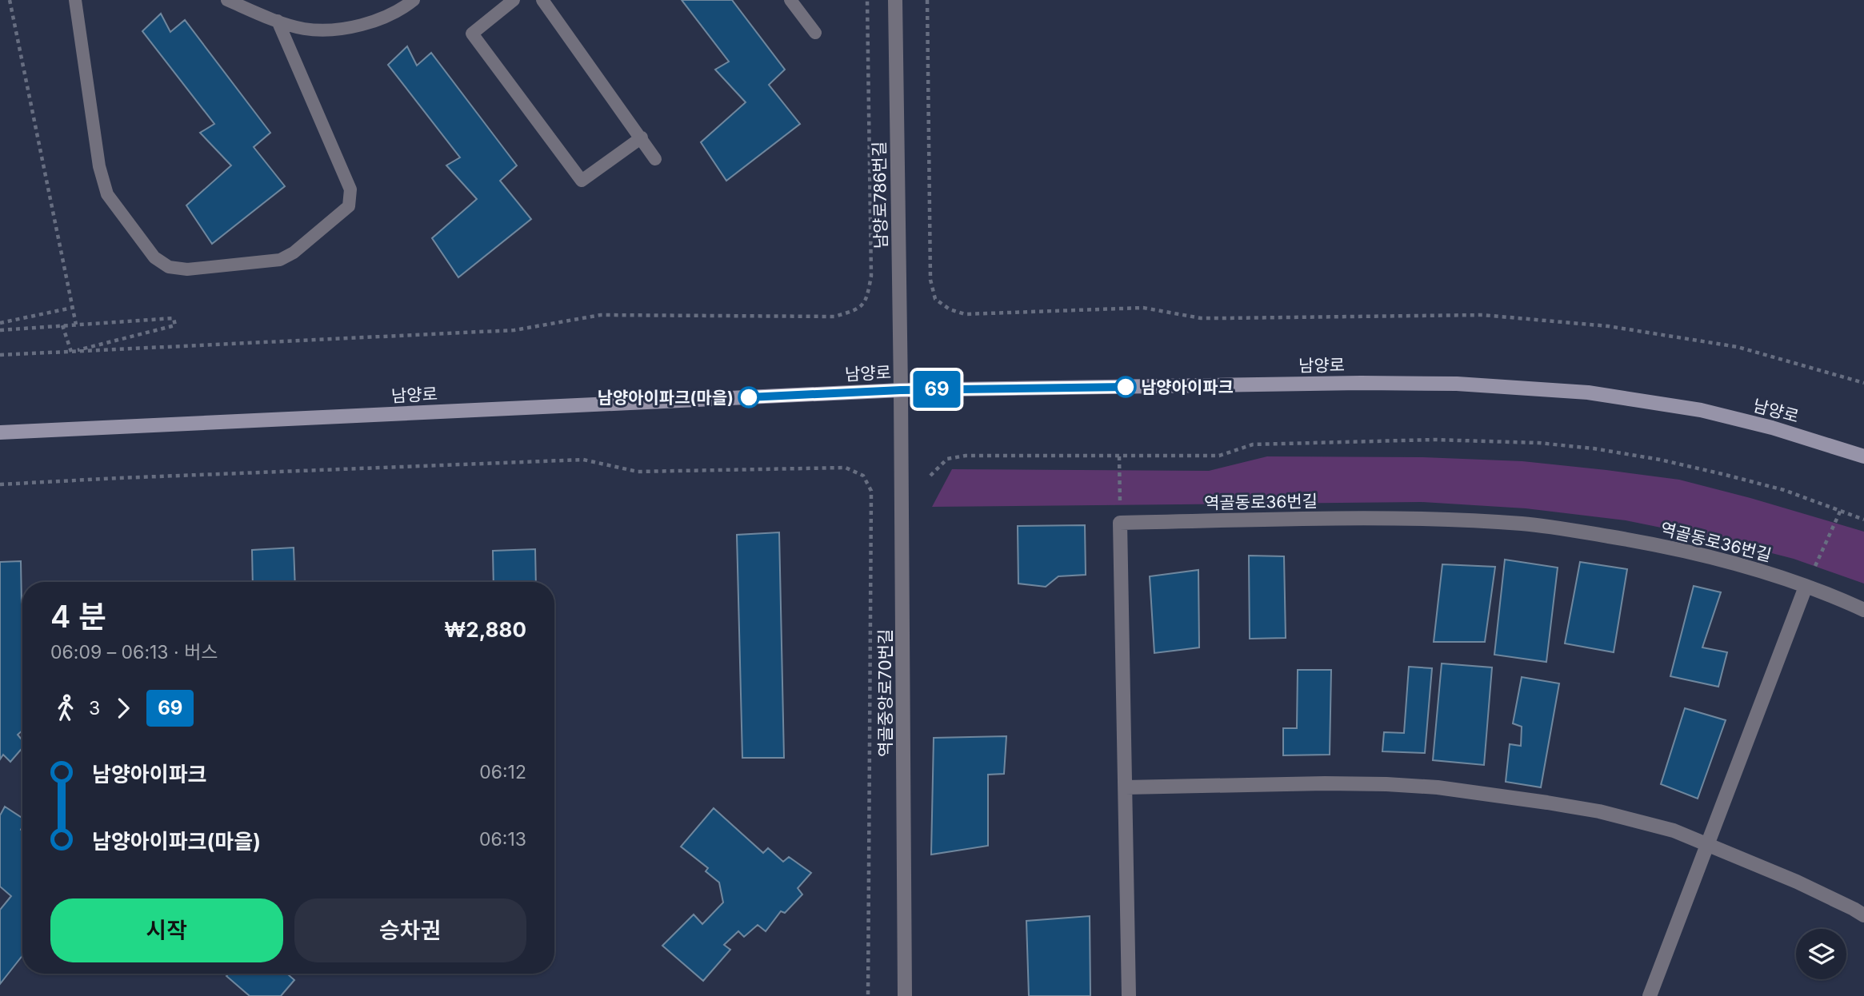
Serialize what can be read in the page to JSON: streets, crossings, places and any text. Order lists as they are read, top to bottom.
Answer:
{
  "streets": {
    "main road": ["남양로"],
    "street": ["남양로786번길", "역골동로36번길", "역골중앙로70번길"]
  },
  "crossings": [
    ["남양로786번길", "남양로"],
    ["남양로786번길", "역골중앙로70번길"],
    ["남양로", "역골중앙로70번길"]
  ],
  "places": ["남양아이파크", "남양아이파크(마을)"],
  "lines": ["bus line 69"],
  "page": {
    "on_map": "69",
    "heading": ["4 분", "06:09 – 06:13 · 버스", "₩2,880"],
    "legs": ["3", "69"],
    "list": [
      {
        "name": "남양아이파크",
        "value": "06:12"
      },
      {
        "name": "남양아이파크(마을)",
        "value": "06:13"
      }
    ],
    "buttons": ["시작", "승차권"]
  }
}
